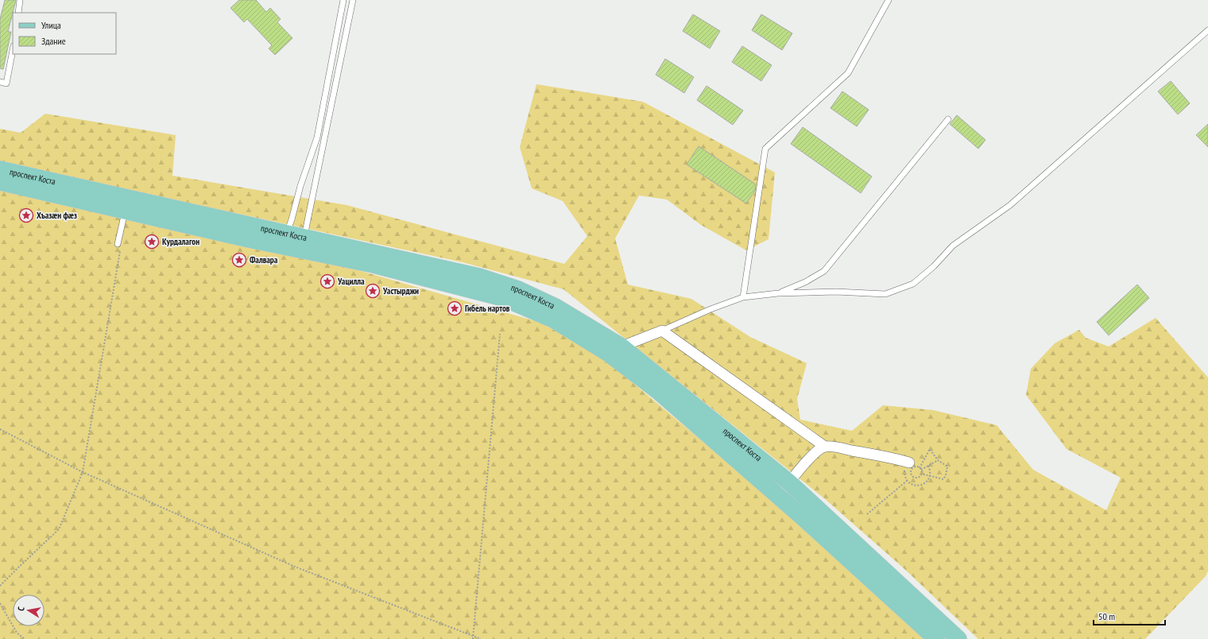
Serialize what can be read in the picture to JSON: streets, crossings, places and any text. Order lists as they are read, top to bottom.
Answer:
{
  "streets": {
    "main road": ["проспект Коста"]
  },
  "places": {
    "place": [
      "Хъазæн фæз",
      "Курдалагон",
      "Фалвара",
      "Уацилла",
      "Уастырджи",
      "Гибель нартов"
    ]
  },
  "legend": ["Улица", "Здание"],
  "scale_bar": "50 m",
  "north": "left"
}
